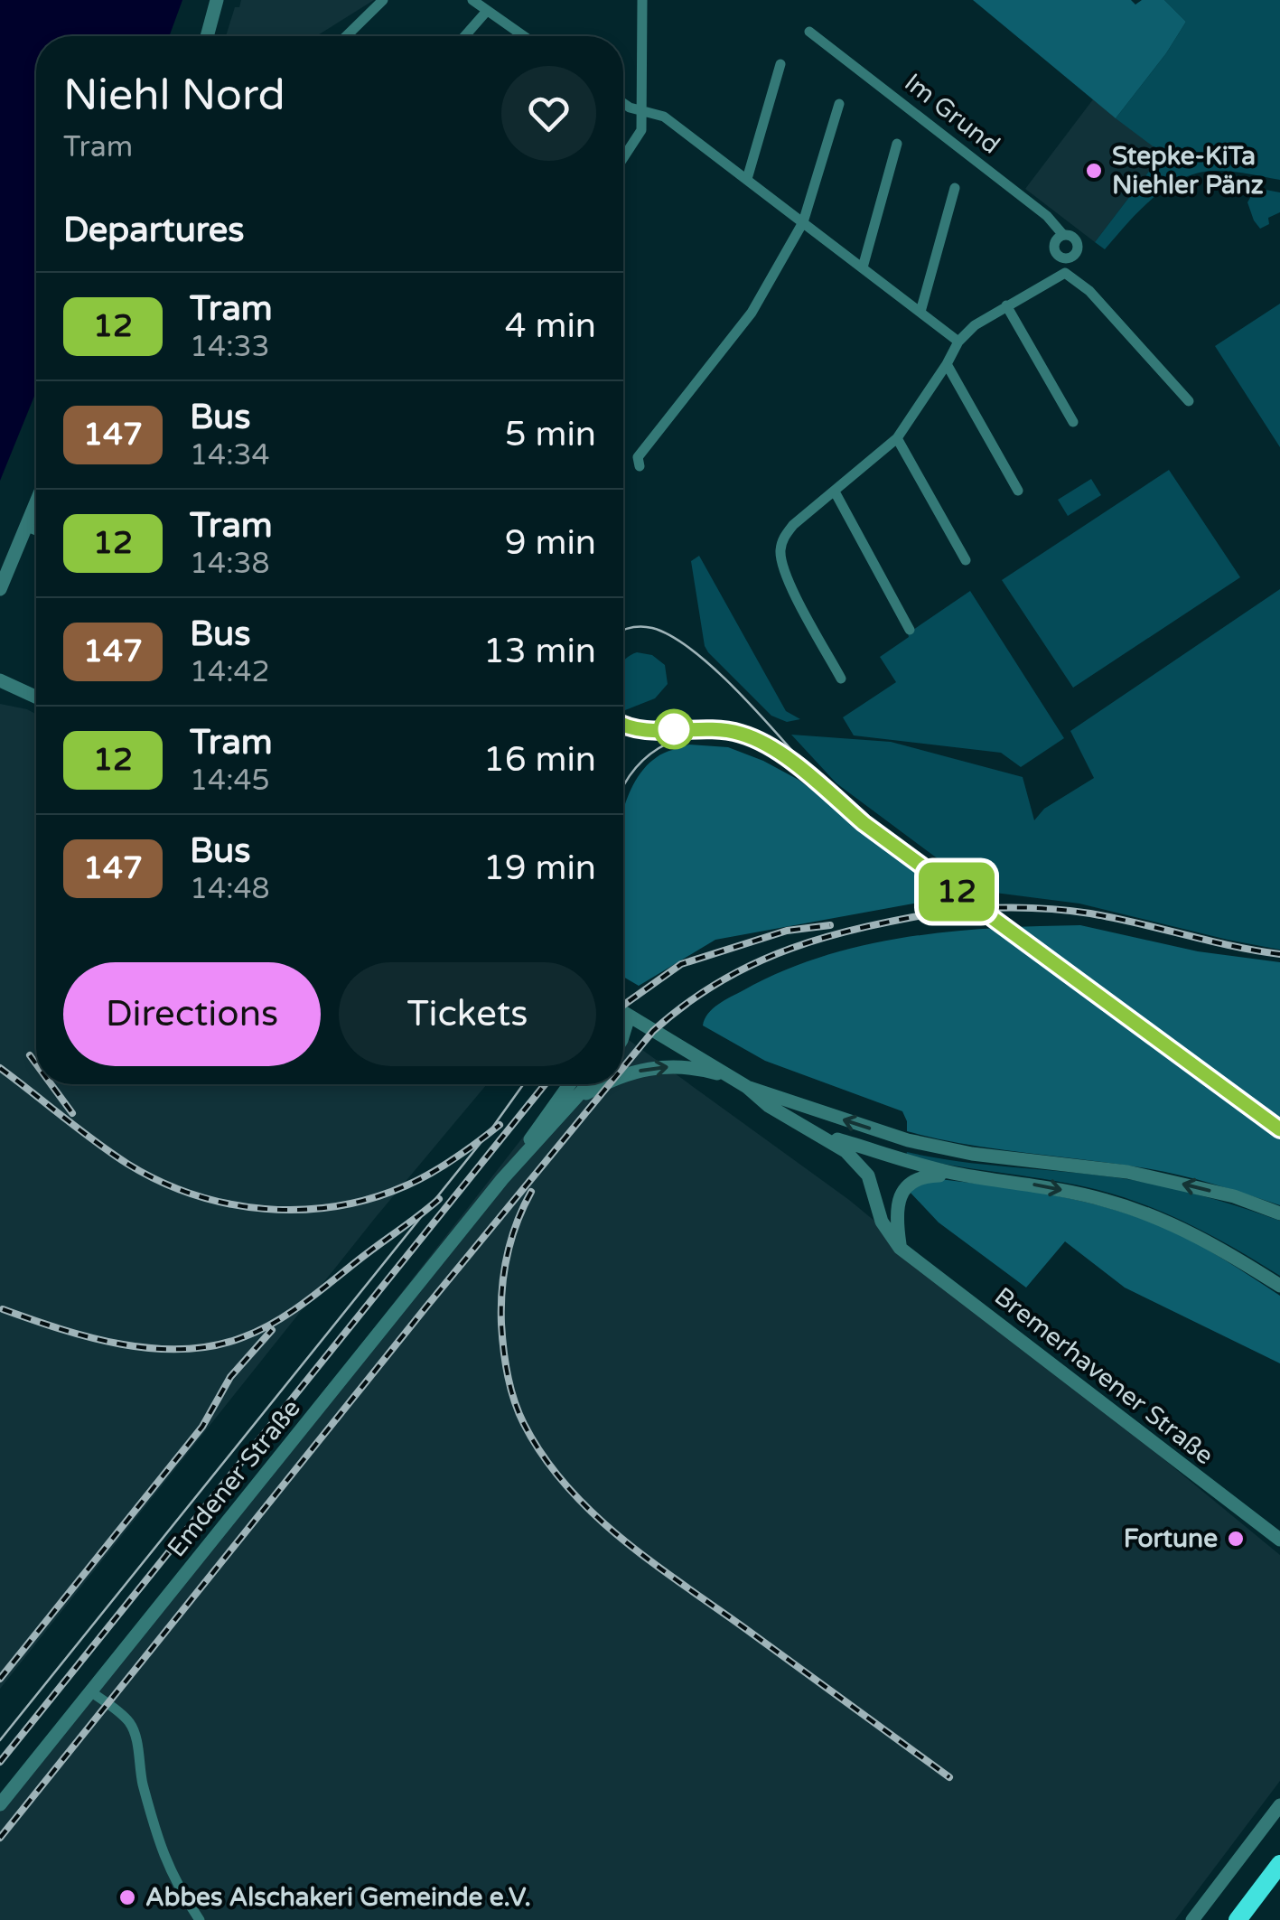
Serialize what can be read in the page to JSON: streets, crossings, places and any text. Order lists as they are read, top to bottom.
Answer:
{
  "streets": {
    "street": ["Im Grund", "Bremerhavener Straße", "Emdener Straße"]
  },
  "places": ["Stepke-KiTa Niehler Pänz", "Fortune", "Abbes Alschakeri Gemeinde e.V."],
  "lines": ["tram line 12"],
  "page": {
    "on_map": "12",
    "heading": [
      ["Niehl Nord", "Tram"],
      "Departures"
    ],
    "list": [
      {
        "mark": "12",
        "name": "Tram",
        "note": "14:33",
        "value": "4 min"
      },
      {
        "mark": "147",
        "name": "Bus",
        "note": "14:34",
        "value": "5 min"
      },
      {
        "mark": "12",
        "name": "Tram",
        "note": "14:38",
        "value": "9 min"
      },
      {
        "mark": "147",
        "name": "Bus",
        "note": "14:42",
        "value": "13 min"
      },
      {
        "mark": "12",
        "name": "Tram",
        "note": "14:45",
        "value": "16 min"
      },
      {
        "mark": "147",
        "name": "Bus",
        "note": "14:48",
        "value": "19 min"
      }
    ],
    "buttons": ["Directions", "Tickets"]
  }
}
